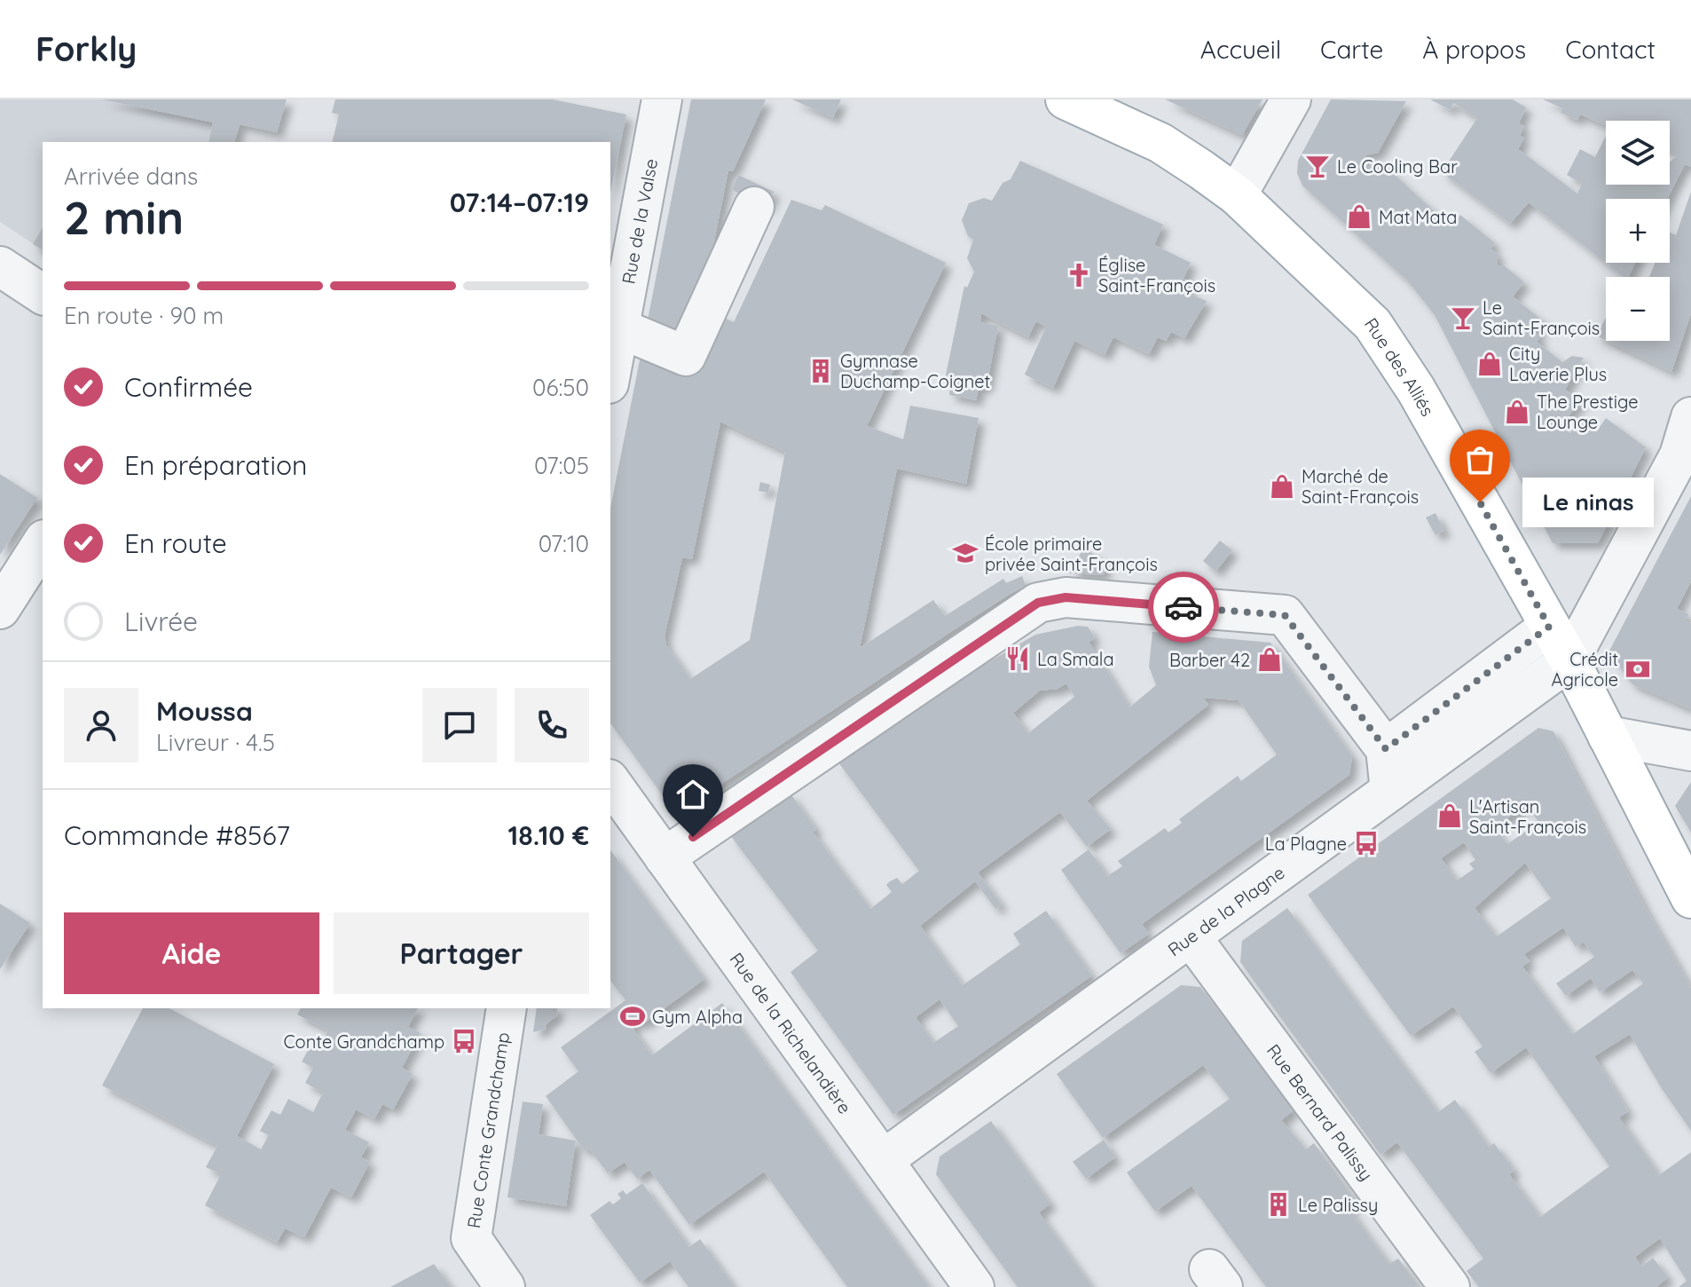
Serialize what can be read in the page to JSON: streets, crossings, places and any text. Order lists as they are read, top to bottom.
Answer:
{
  "streets": {
    "main road": ["Rue des Alliés"],
    "street": [
      "Rue de la Valse",
      "Rue de la Plagne",
      "Rue de la Richelandière",
      "Rue Bernard Palissy",
      "Rue Conte Grandchamp"
    ]
  },
  "crossings": [
    ["Rue des Alliés", "Rue de la Plagne"],
    ["Rue de la Plagne", "Rue de la Richelandière"],
    ["Rue de la Plagne", "Rue Bernard Palissy"]
  ],
  "places": {
    "bar": ["Le Cooling Bar", "Le Saint-François"],
    "shop": [
      "Mat Mata",
      "City Laverie Plus",
      "The Prestige Lounge",
      "Marché de Saint-François",
      "Barber 42",
      "L'Artisan Saint-François"
    ],
    "church": ["Église Saint-François"],
    "building": ["Gymnase Duchamp-Coignet", "Le Palissy"],
    "other": ["Le ninas"],
    "school or university": ["École primaire privée Saint-François"],
    "restaurant": ["La Smala"],
    "bank": ["Crédit Agricole"],
    "bus stop": ["La Plagne", "Conte Grandchamp"],
    "sports": ["Gym Alpha"]
  },
  "page": {
    "header": "Forkly",
    "nav": [
      "Accueil",
      "Carte",
      "À propos",
      "Contact"
    ],
    "map_buttons": ["+", "−"],
    "heading": ["2 min", "Arrivée dans", "07:14–07:19"],
    "panel": [
      "Moussa",
      "Livreur · 4.5",
      "Commande #8567",
      "18.10 €"
    ],
    "bar": "En route · 90 m",
    "list": [
      ["Confirmée", "06:50"],
      ["En préparation", "07:05"],
      ["En route", "07:10"],
      "Livrée"
    ],
    "bubble": "Le ninas",
    "buttons": ["Aide", "Partager"]
  }
}
